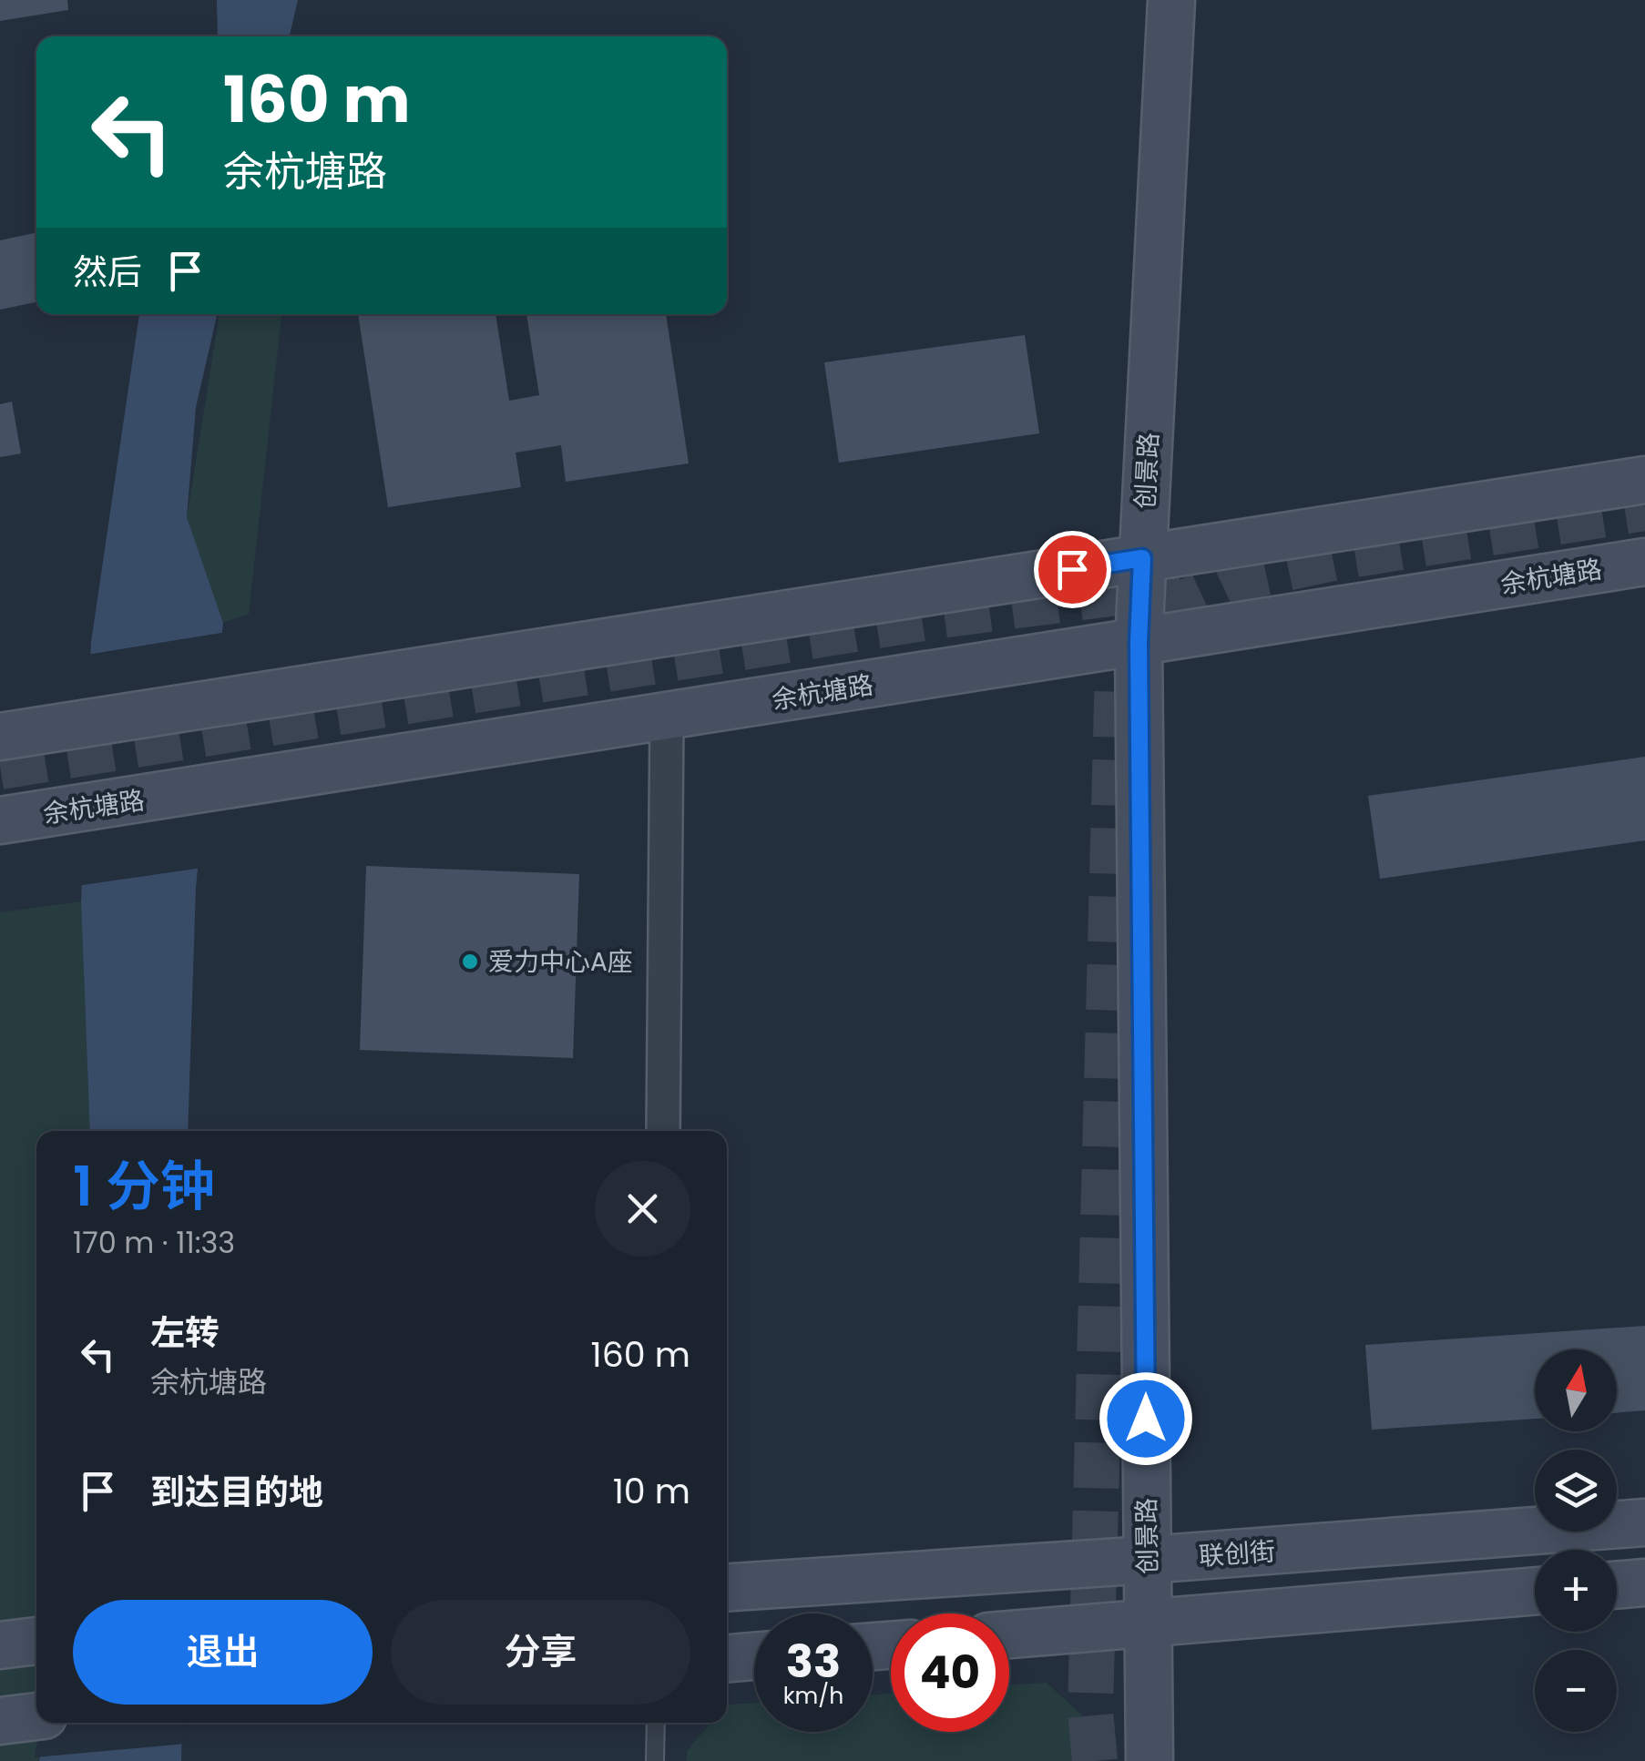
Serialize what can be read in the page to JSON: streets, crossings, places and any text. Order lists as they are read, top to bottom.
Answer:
{
  "streets": {
    "street": ["创景路", "余杭塘路", "联创街"]
  },
  "crossings": [
    ["创景路", "余杭塘路"],
    ["创景路", "联创街"]
  ],
  "places": ["爱力中心A座"],
  "north": "top",
  "page": {
    "turn": ["160 m", "余杭塘路"],
    "then": "然后",
    "heading": ["1 分钟", "170 m · 11:33"],
    "list": [
      {
        "name": "左转",
        "note": "余杭塘路",
        "value": "160 m"
      },
      {
        "name": "到达目的地",
        "value": "10 m"
      }
    ],
    "map_buttons": ["+", "−"],
    "buttons": ["退出", "分享"],
    "speed": "33 km/h",
    "limit": "40"
  }
}
